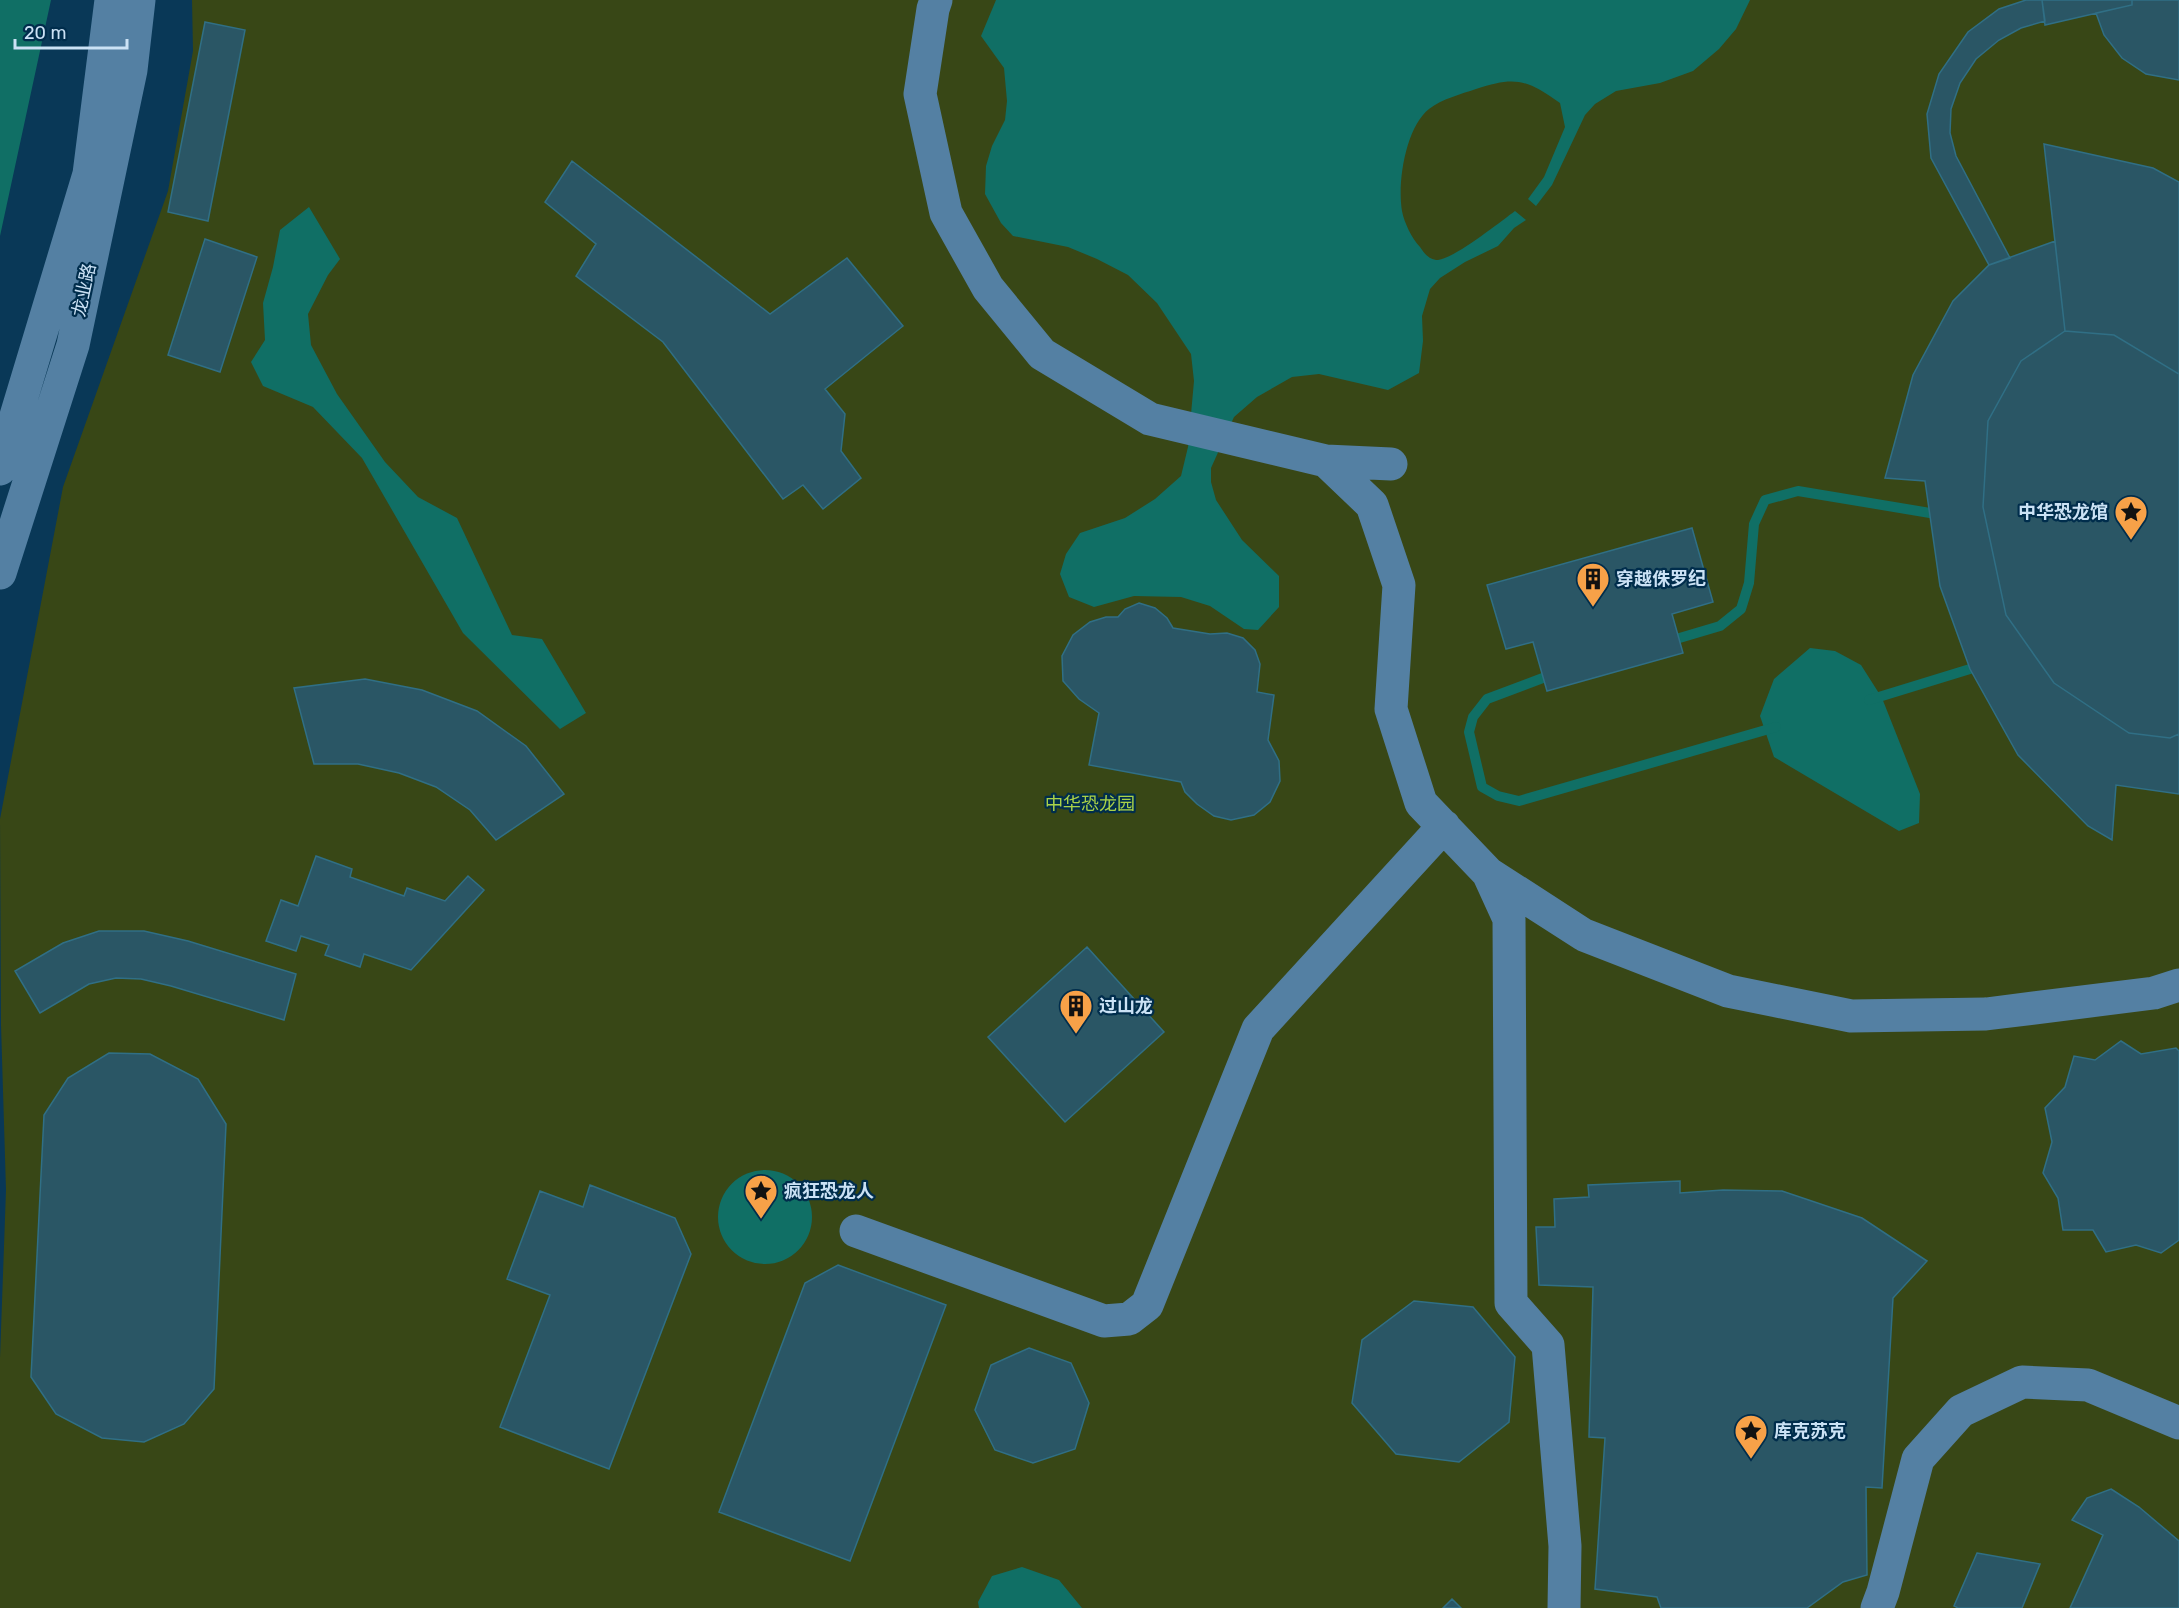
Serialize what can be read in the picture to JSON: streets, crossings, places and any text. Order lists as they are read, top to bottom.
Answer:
{
  "streets": {
    "street": ["龙业路"]
  },
  "parks": ["中华恐龙园"],
  "places": {
    "place": ["中华恐龙馆", "疯狂恐龙人", "库克苏克"],
    "building": ["穿越侏罗纪", "过山龙"]
  },
  "scale_bar": "20 m"
}
